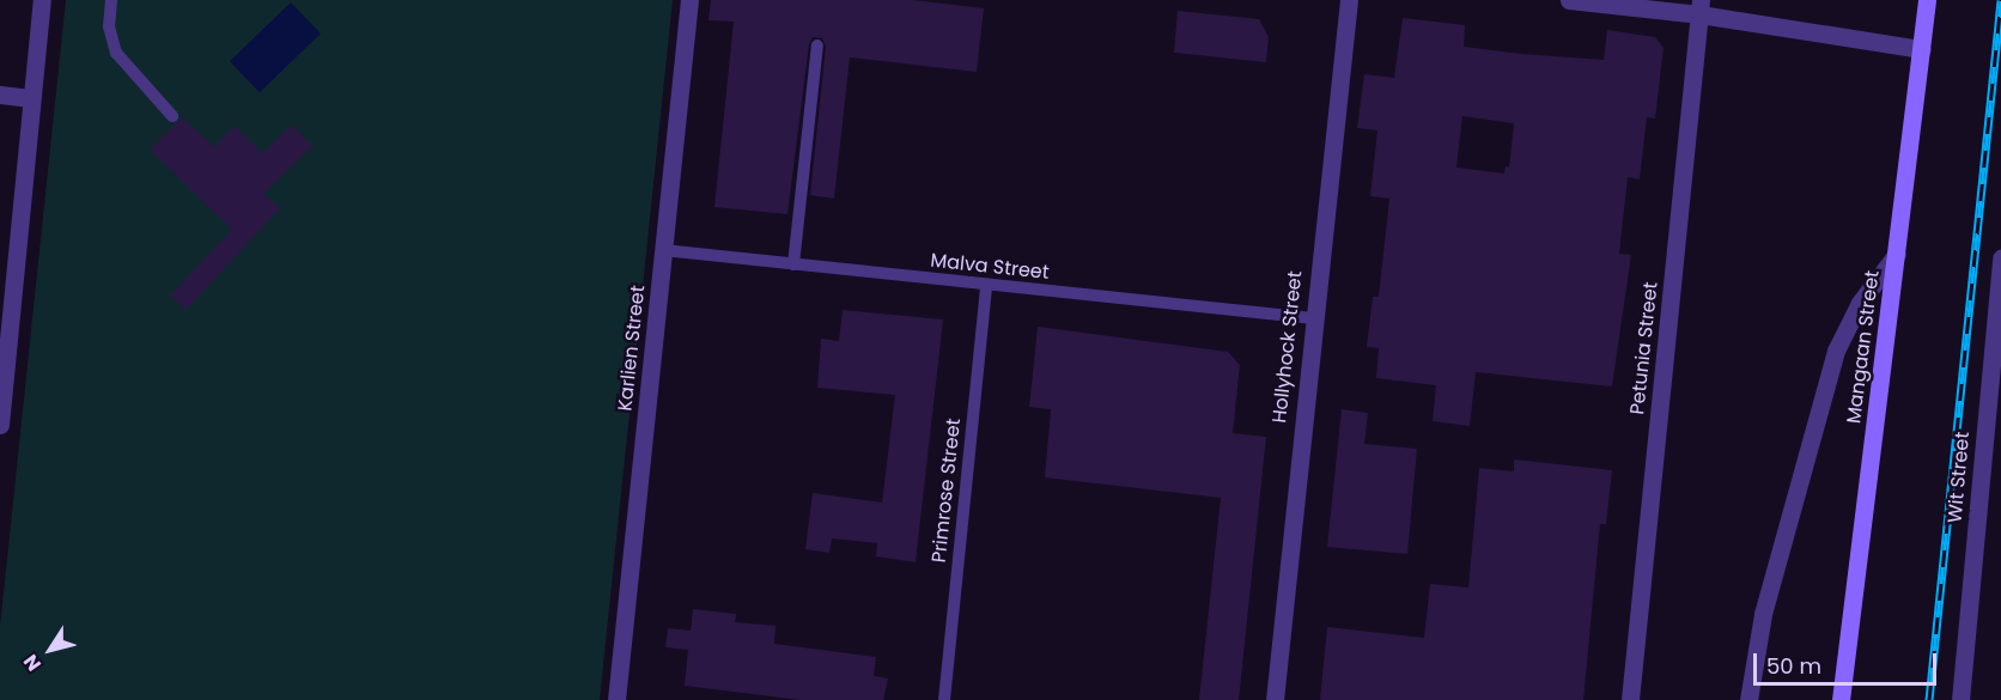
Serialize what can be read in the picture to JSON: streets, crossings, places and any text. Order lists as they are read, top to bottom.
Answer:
{
  "streets": {
    "street": [
      "Hollyhock Street",
      "Mangaan Street",
      "Karlien Street",
      "Petunia Street",
      "Wit Street"
    ],
    "lane": ["Malva Street", "Primrose Street"]
  },
  "crossings": [
    ["Malva Street", "Hollyhock Street"],
    ["Malva Street", "Karlien Street"],
    ["Malva Street", "Primrose Street"]
  ],
  "scale_bar": "50 m",
  "north": "bottom left"
}
